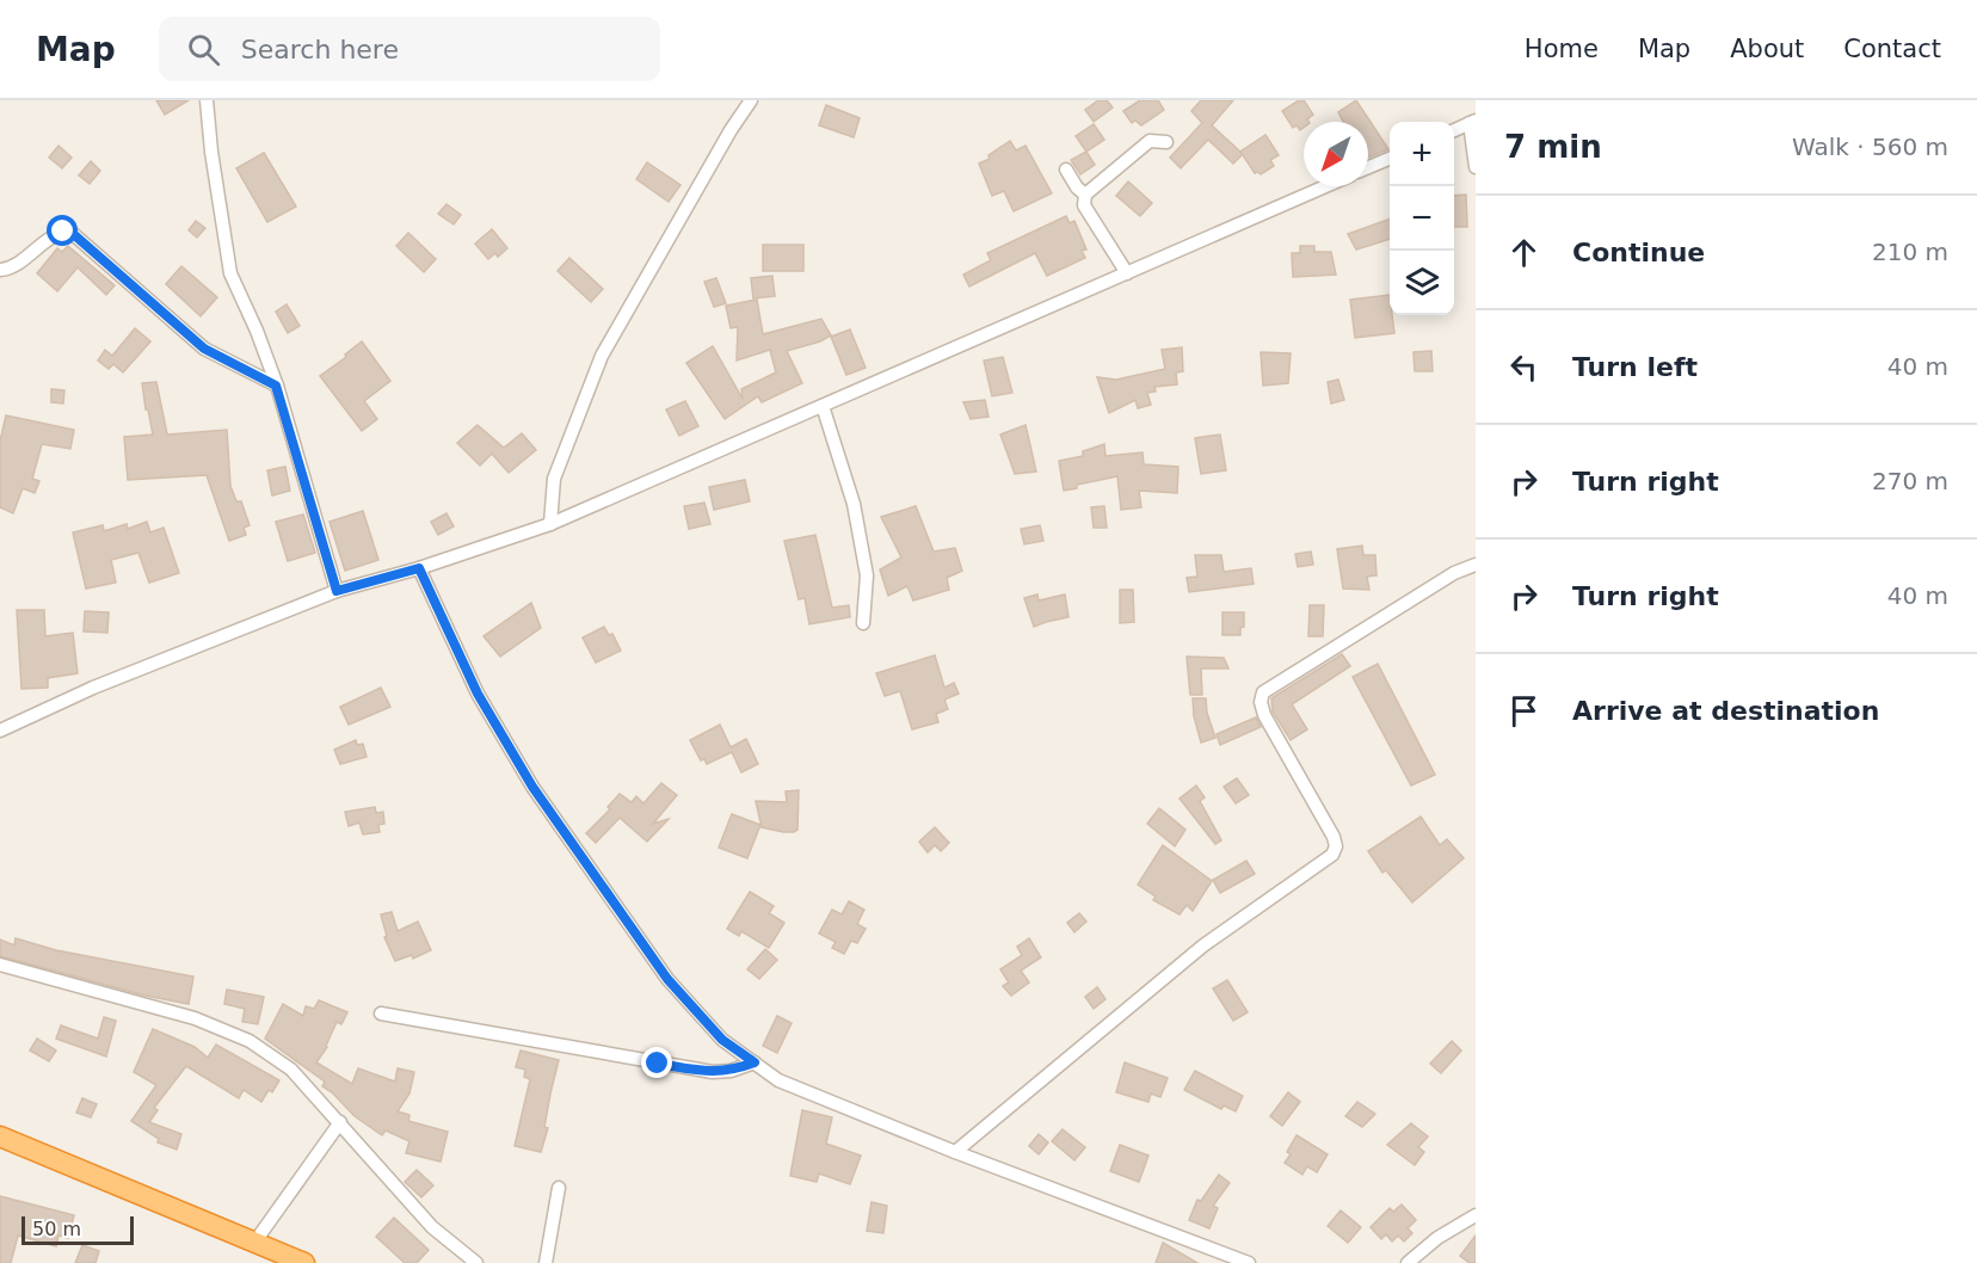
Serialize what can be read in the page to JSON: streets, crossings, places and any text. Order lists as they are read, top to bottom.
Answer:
{
  "scale_bar": "50 m",
  "north": "bottom left",
  "page": {
    "header": "Map",
    "search": "Search here",
    "nav": [
      "Home",
      "Map",
      "About",
      "Contact"
    ],
    "heading": ["7 min", "Walk · 560 m"],
    "map_buttons": ["+", "−"],
    "list": [
      ["Continue", "210 m"],
      ["Turn left", "40 m"],
      ["Turn right", "270 m"],
      ["Turn right", "40 m"],
      "Arrive at destination"
    ],
    "scale": "50 m"
  }
}
